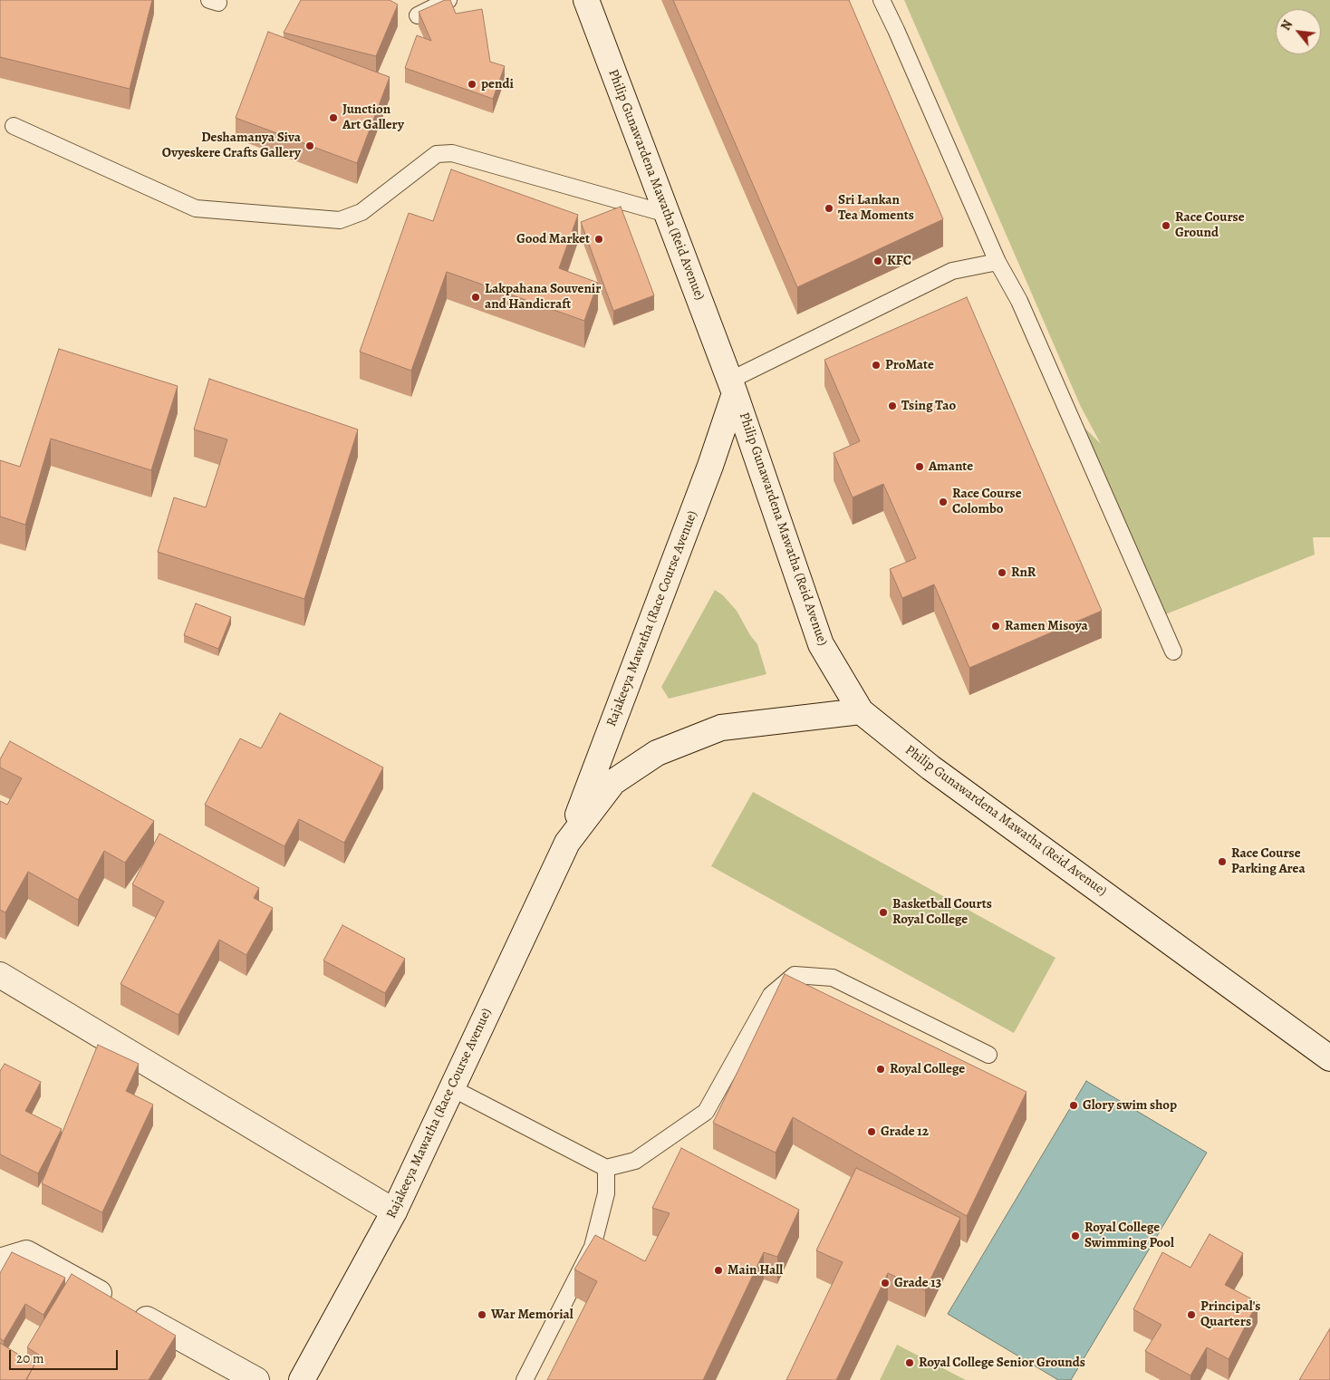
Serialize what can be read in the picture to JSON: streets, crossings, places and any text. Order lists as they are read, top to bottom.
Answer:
{
  "streets": {
    "main road": ["Philip Gunawardena Mawatha (Reid Avenue)", "Rajakeeya Mawatha (Race Course Avenue)"]
  },
  "crossings": [
    ["Philip Gunawardena Mawatha (Reid Avenue)", "Rajakeeya Mawatha (Race Course Avenue)"]
  ],
  "places": [
    "pendi",
    "Junction Art Gallery",
    "Deshamanya Siva Ovyeskere Crafts Gallery",
    "Sri Lankan Tea Moments",
    "Race Course Ground",
    "Good Market",
    "KFC",
    "Lakpahana Souvenir and Handicraft",
    "ProMate",
    "Tsing Tao",
    "Amante",
    "Race Course Colombo",
    "RnR",
    "Ramen Misoya",
    "Race Course Parking Area",
    "Basketball Courts Royal College",
    "Royal College",
    "Glory swim shop",
    "Grade 12",
    "Royal College Swimming Pool",
    "Main Hall",
    "Grade 13",
    "War Memorial",
    "Principal's Quarters",
    "Royal College Senior Grounds"
  ],
  "scale_bar": "20 m",
  "north": "top left"
}
